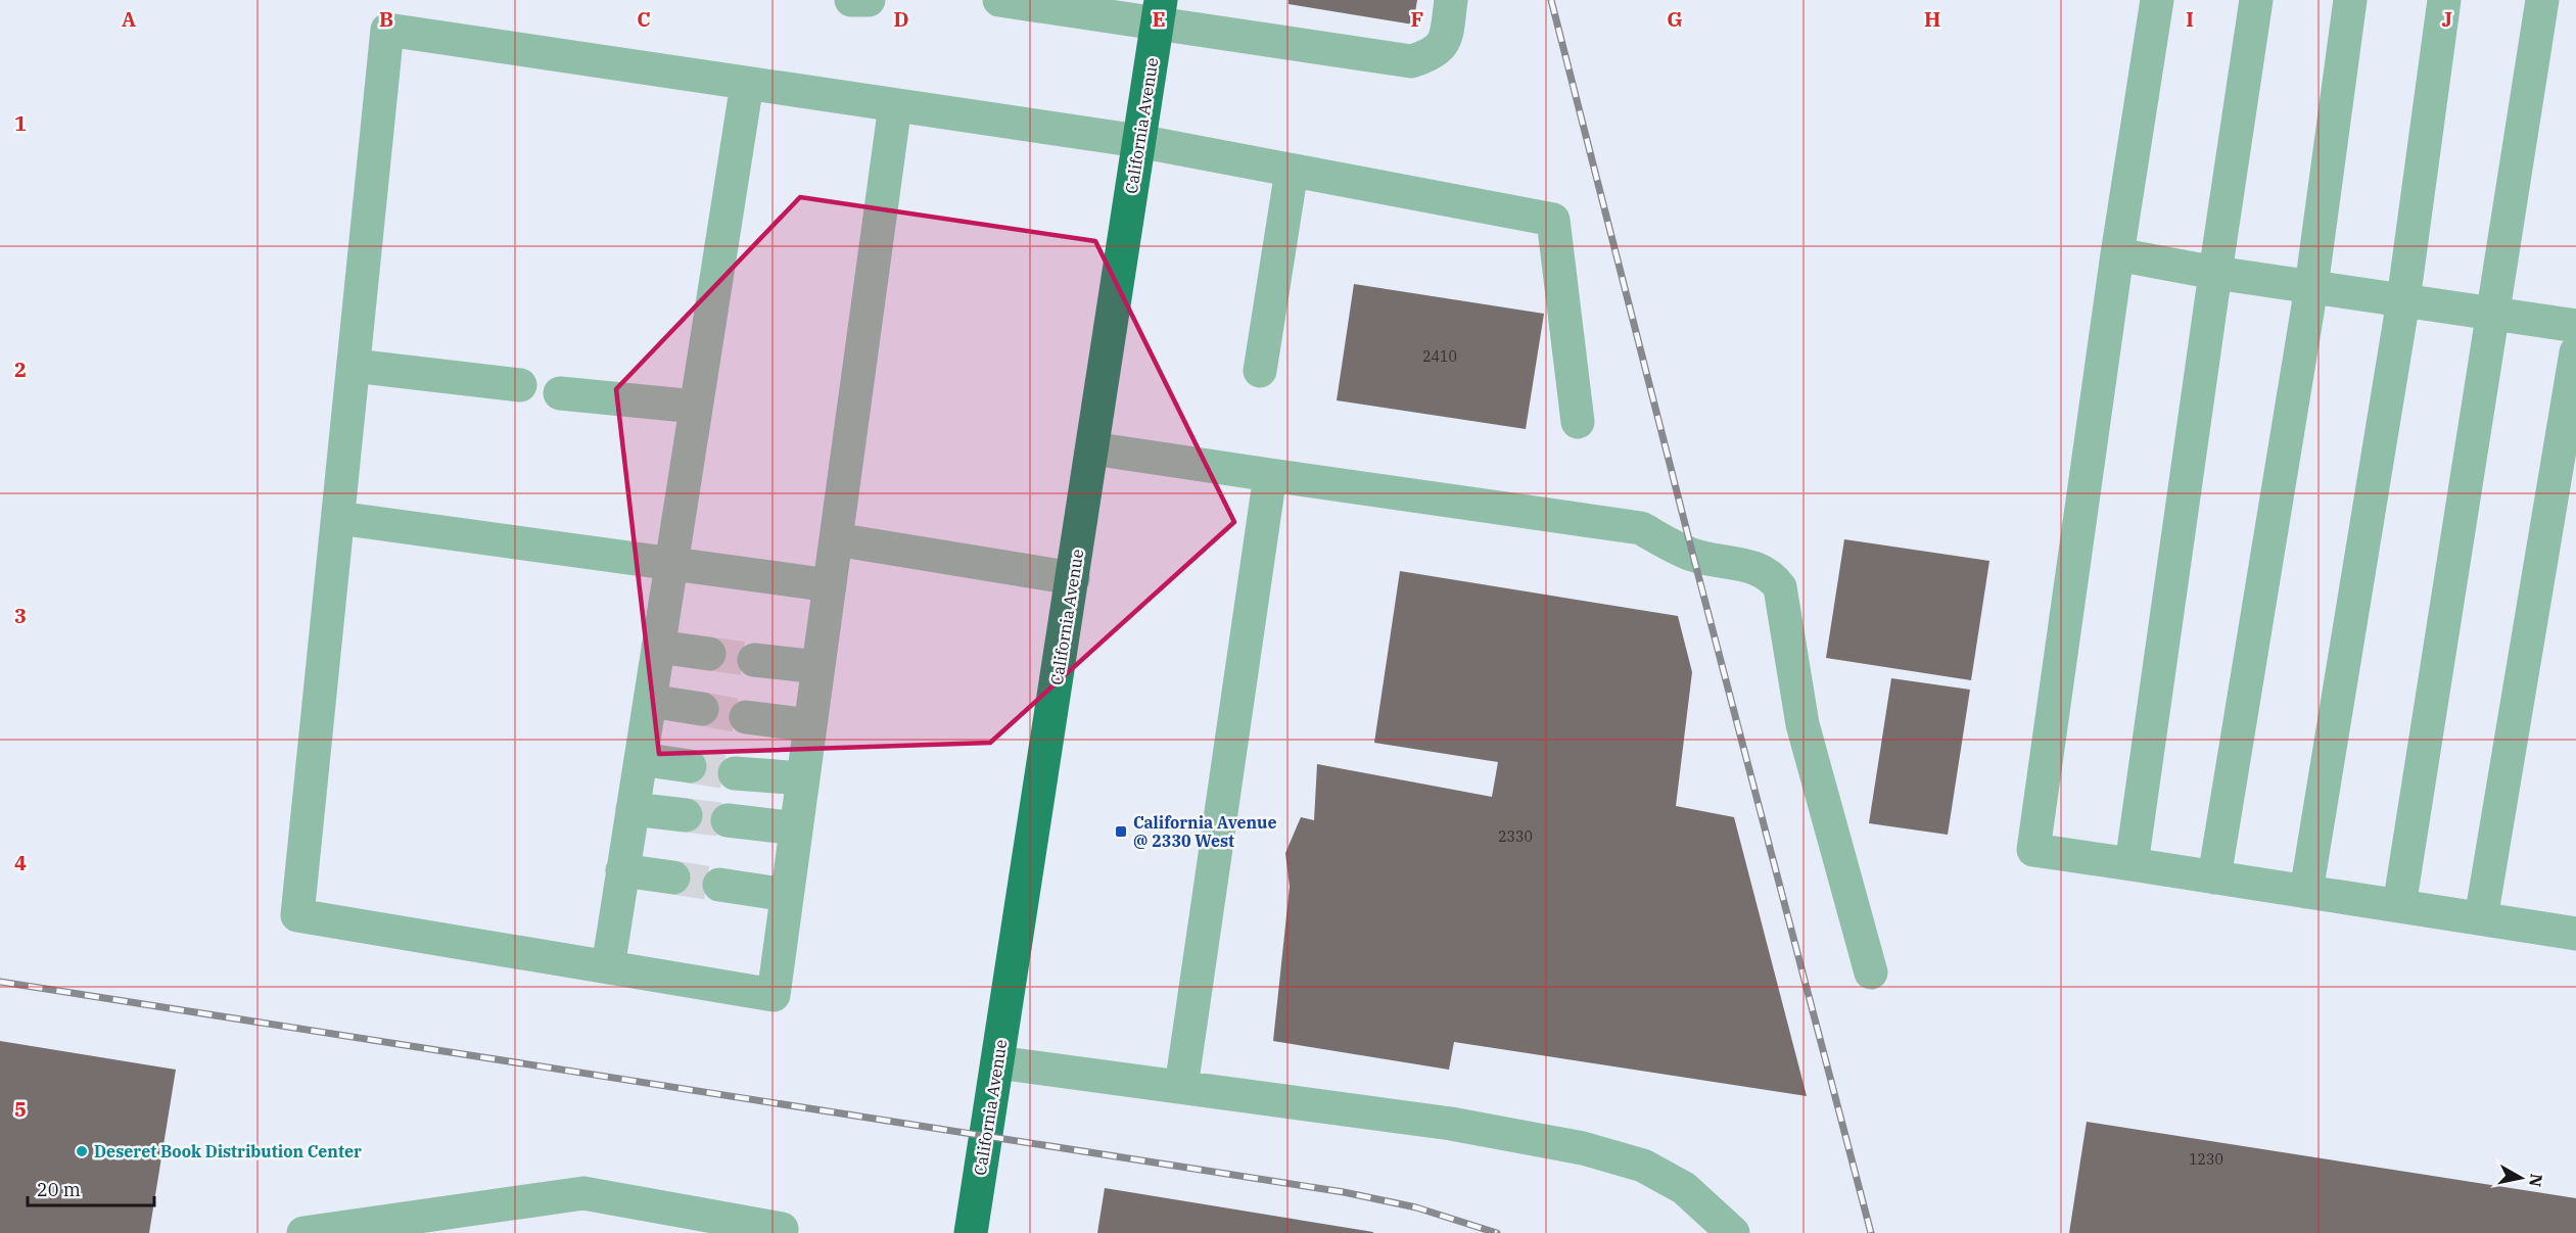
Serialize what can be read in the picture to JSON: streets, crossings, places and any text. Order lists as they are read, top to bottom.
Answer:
{
  "streets": {
    "main road": ["California Avenue"]
  },
  "places": {
    "transit": ["California Avenue @ 2330 West"],
    "other": ["Deseret Book Distribution Center"]
  },
  "house_numbers": ["2410", "2330", "1230"],
  "scale_bar": "20 m",
  "north": "right",
  "grid": {
    "columns": [
      "A",
      "B",
      "C",
      "D",
      "E",
      "F",
      "G",
      "H",
      "I",
      "J"
    ],
    "rows": [
      "1",
      "2",
      "3",
      "4",
      "5"
    ]
  }
}
